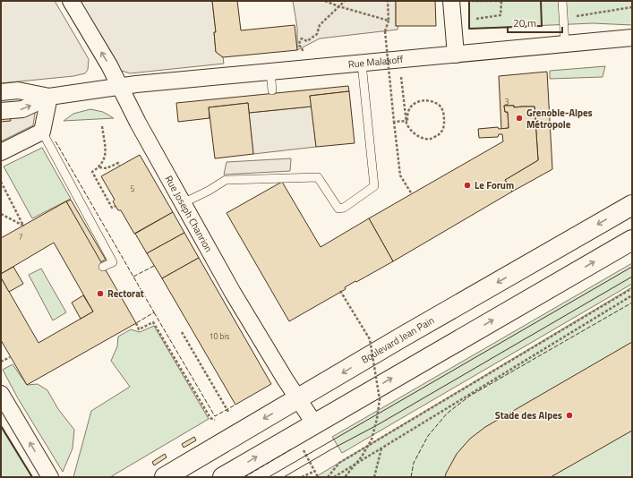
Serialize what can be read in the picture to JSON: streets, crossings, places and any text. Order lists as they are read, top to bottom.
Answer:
{
  "streets": {
    "main road": ["Boulevard Jean Pain"],
    "street": ["Rue Malakoff", "Rue Joseph Chanrion"]
  },
  "crossings": [
    ["Rue Malakoff", "Rue Joseph Chanrion"],
    ["Rue Joseph Chanrion", "Boulevard Jean Pain"]
  ],
  "places": [
    "Grenoble-Alpes Métropole",
    "Le Forum",
    "Rectorat",
    "Stade des Alpes"
  ],
  "house_numbers": [
    "3",
    "5",
    "7",
    "10 bis"
  ],
  "scale_bar": "20 m"
}
